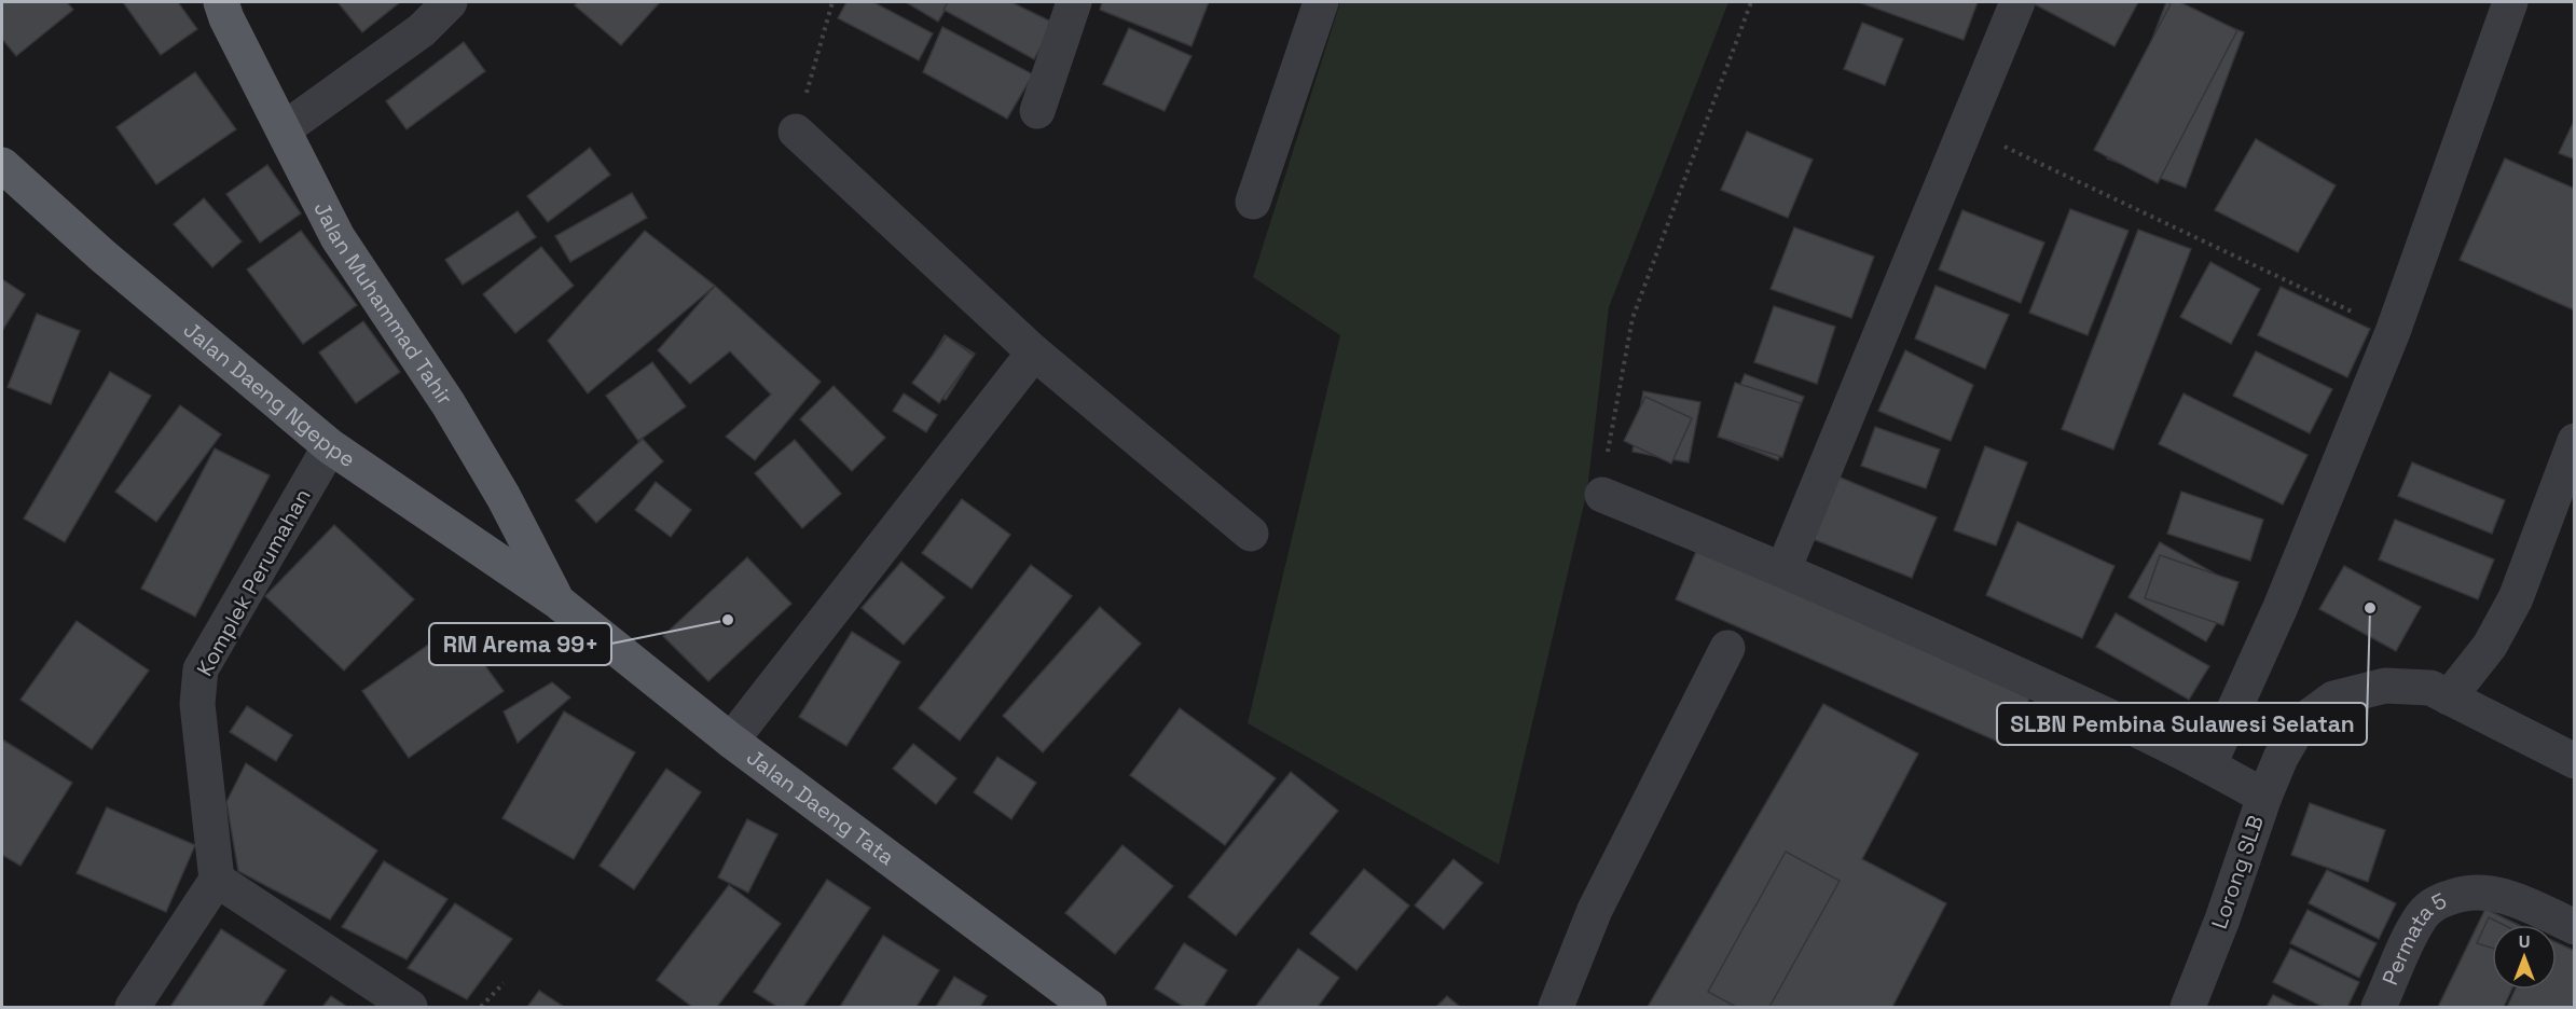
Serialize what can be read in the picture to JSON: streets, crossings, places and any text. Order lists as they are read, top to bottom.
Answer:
{
  "streets": {
    "main road": ["Jalan Muhammad Tahir", "Jalan Daeng Ngeppe", "Jalan Daeng Tata"],
    "street": ["Komplek Perumahan", "Lorong SLB", "Permata 5"]
  },
  "crossings": [
    ["Jalan Muhammad Tahir", "Jalan Daeng Ngeppe"],
    ["Jalan Muhammad Tahir", "Jalan Daeng Tata"],
    ["Jalan Daeng Ngeppe", "Komplek Perumahan"],
    ["Jalan Daeng Ngeppe", "Jalan Daeng Tata"]
  ],
  "places": ["SLBN Pembina Sulawesi Selatan", "RM Arema 99+"],
  "north": "top"
}
